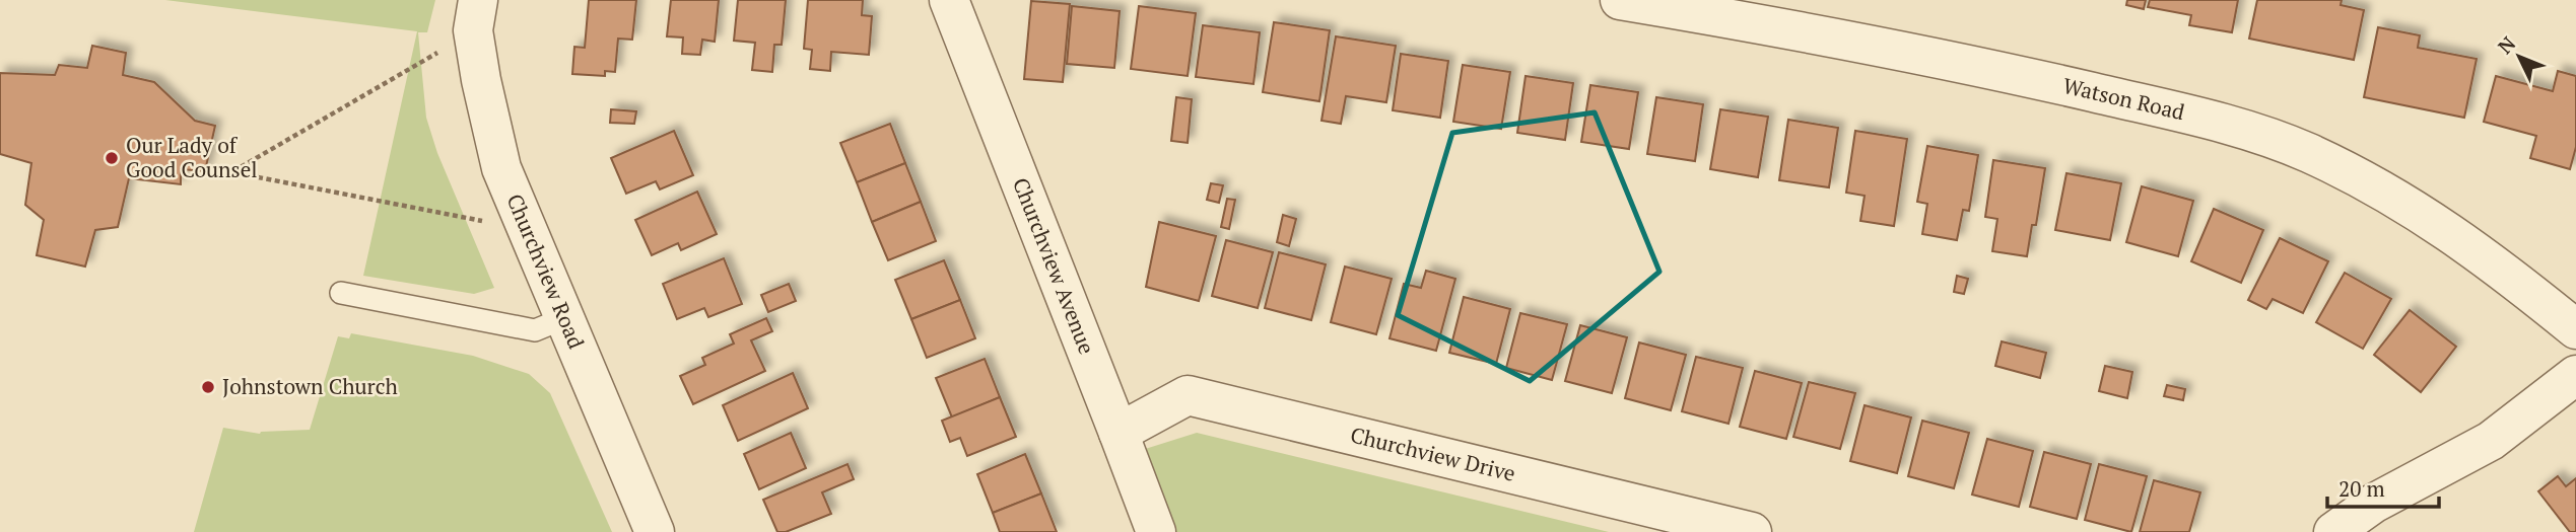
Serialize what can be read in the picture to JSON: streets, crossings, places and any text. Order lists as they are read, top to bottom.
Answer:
{
  "streets": {
    "street": [
      "Watson Road",
      "Churchview Avenue",
      "Churchview Road",
      "Churchview Drive"
    ]
  },
  "crossings": [
    ["Churchview Avenue", "Churchview Drive"]
  ],
  "places": ["Our Lady of Good Counsel", "Johnstown Church"],
  "scale_bar": "20 m",
  "north": "top left"
}
